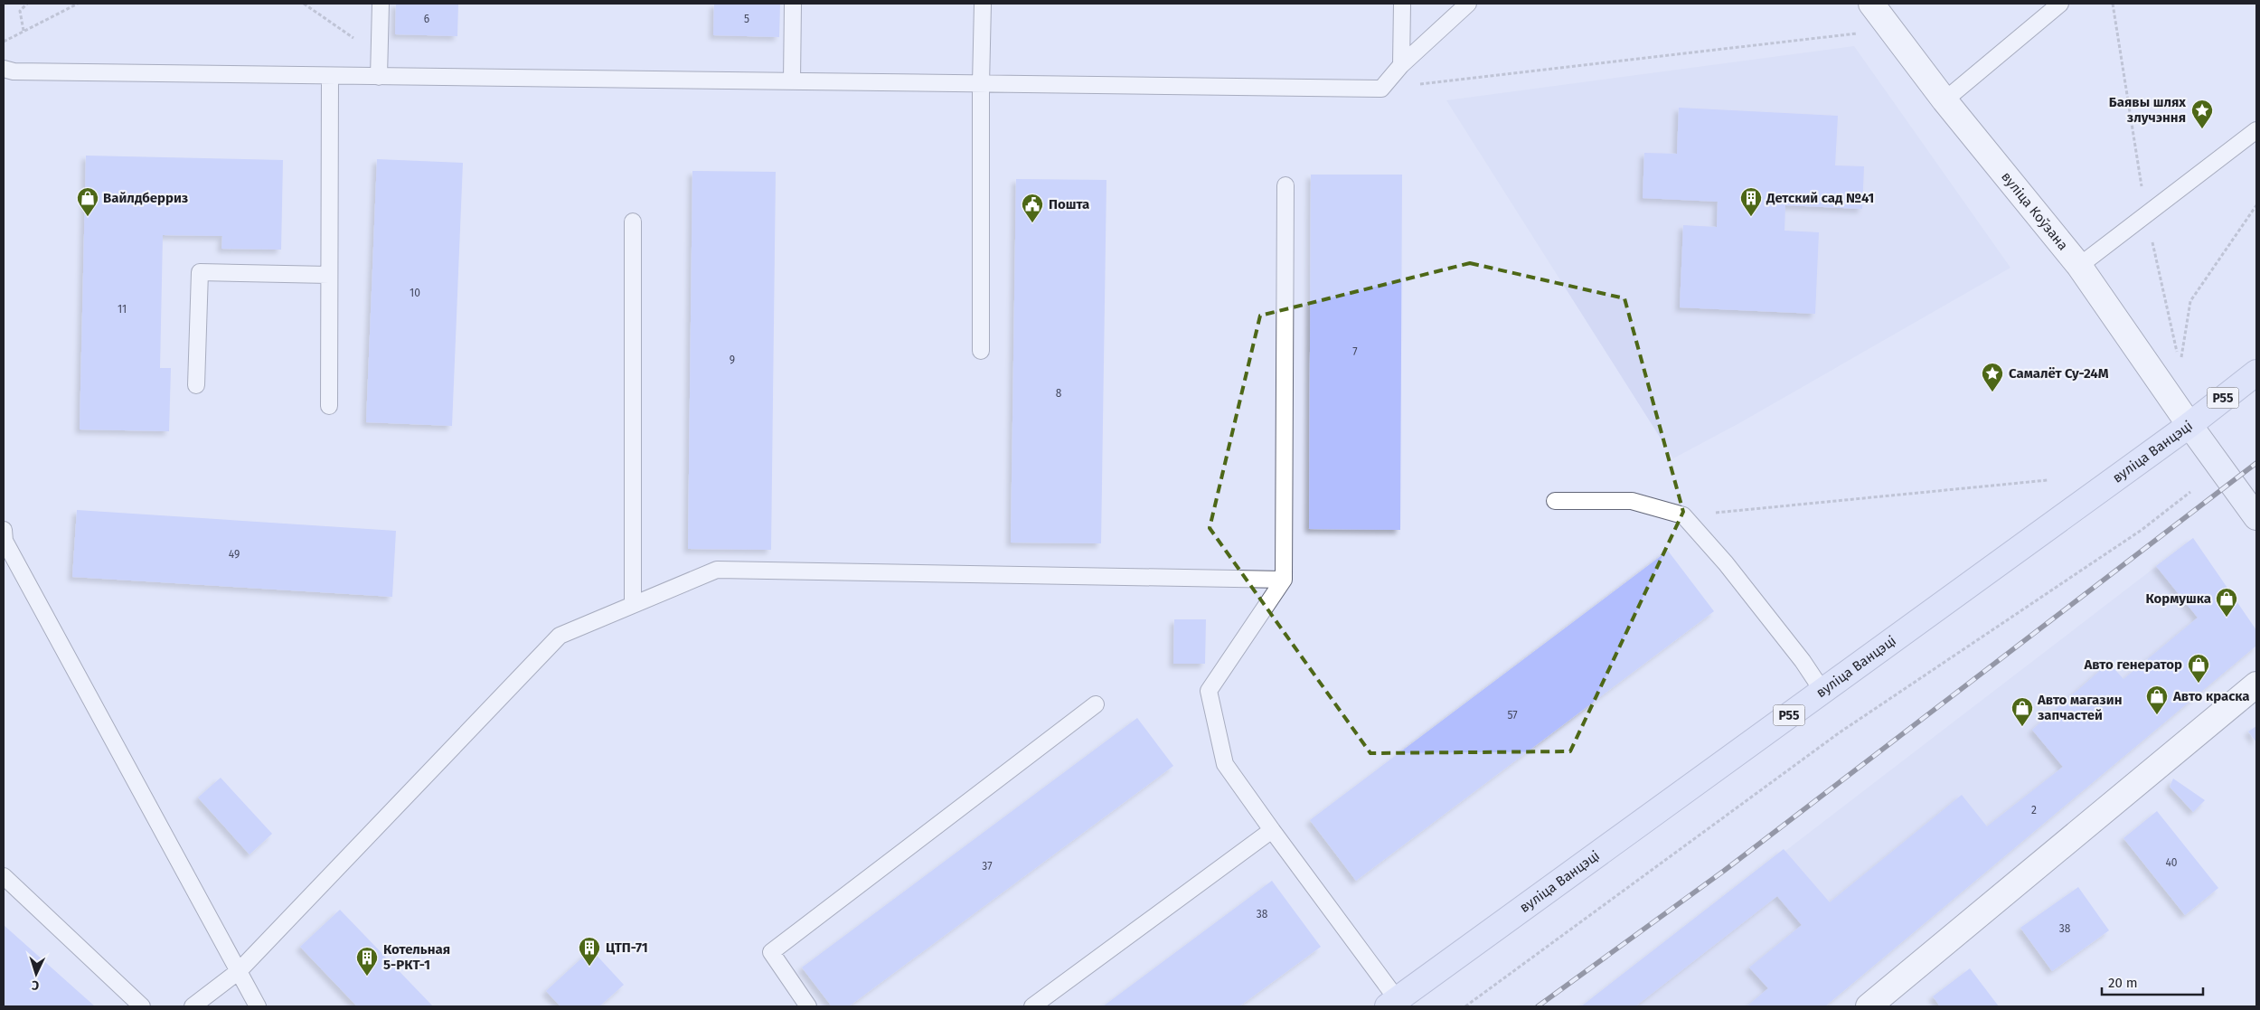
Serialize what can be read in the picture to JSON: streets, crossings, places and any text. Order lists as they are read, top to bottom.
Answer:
{
  "streets": {
    "main road": ["Р55", "вуліца Ванцэці"],
    "street": ["вуліца Коўзана"]
  },
  "crossings": [
    ["вуліца Коўзана", "вуліца Ванцэці"]
  ],
  "places": {
    "place": ["Баявы шлях злучэння", "Самалёт Су-24М"],
    "shop": [
      "Вайлдберриз",
      "Кормушка",
      "Авто генератор",
      "Авто краска",
      "Авто магазин запчастей"
    ],
    "building": ["Детский сад №41", "ЦТП-71", "Котельная 5-РКТ-1"],
    "public building": ["Пошта"]
  },
  "house_numbers": [
    "6",
    "5",
    "10",
    "11",
    "7",
    "9",
    "8",
    "49",
    "57",
    "2",
    "40",
    "37",
    "38",
    "38"
  ],
  "scale_bar": "20 m",
  "north": "bottom"
}
